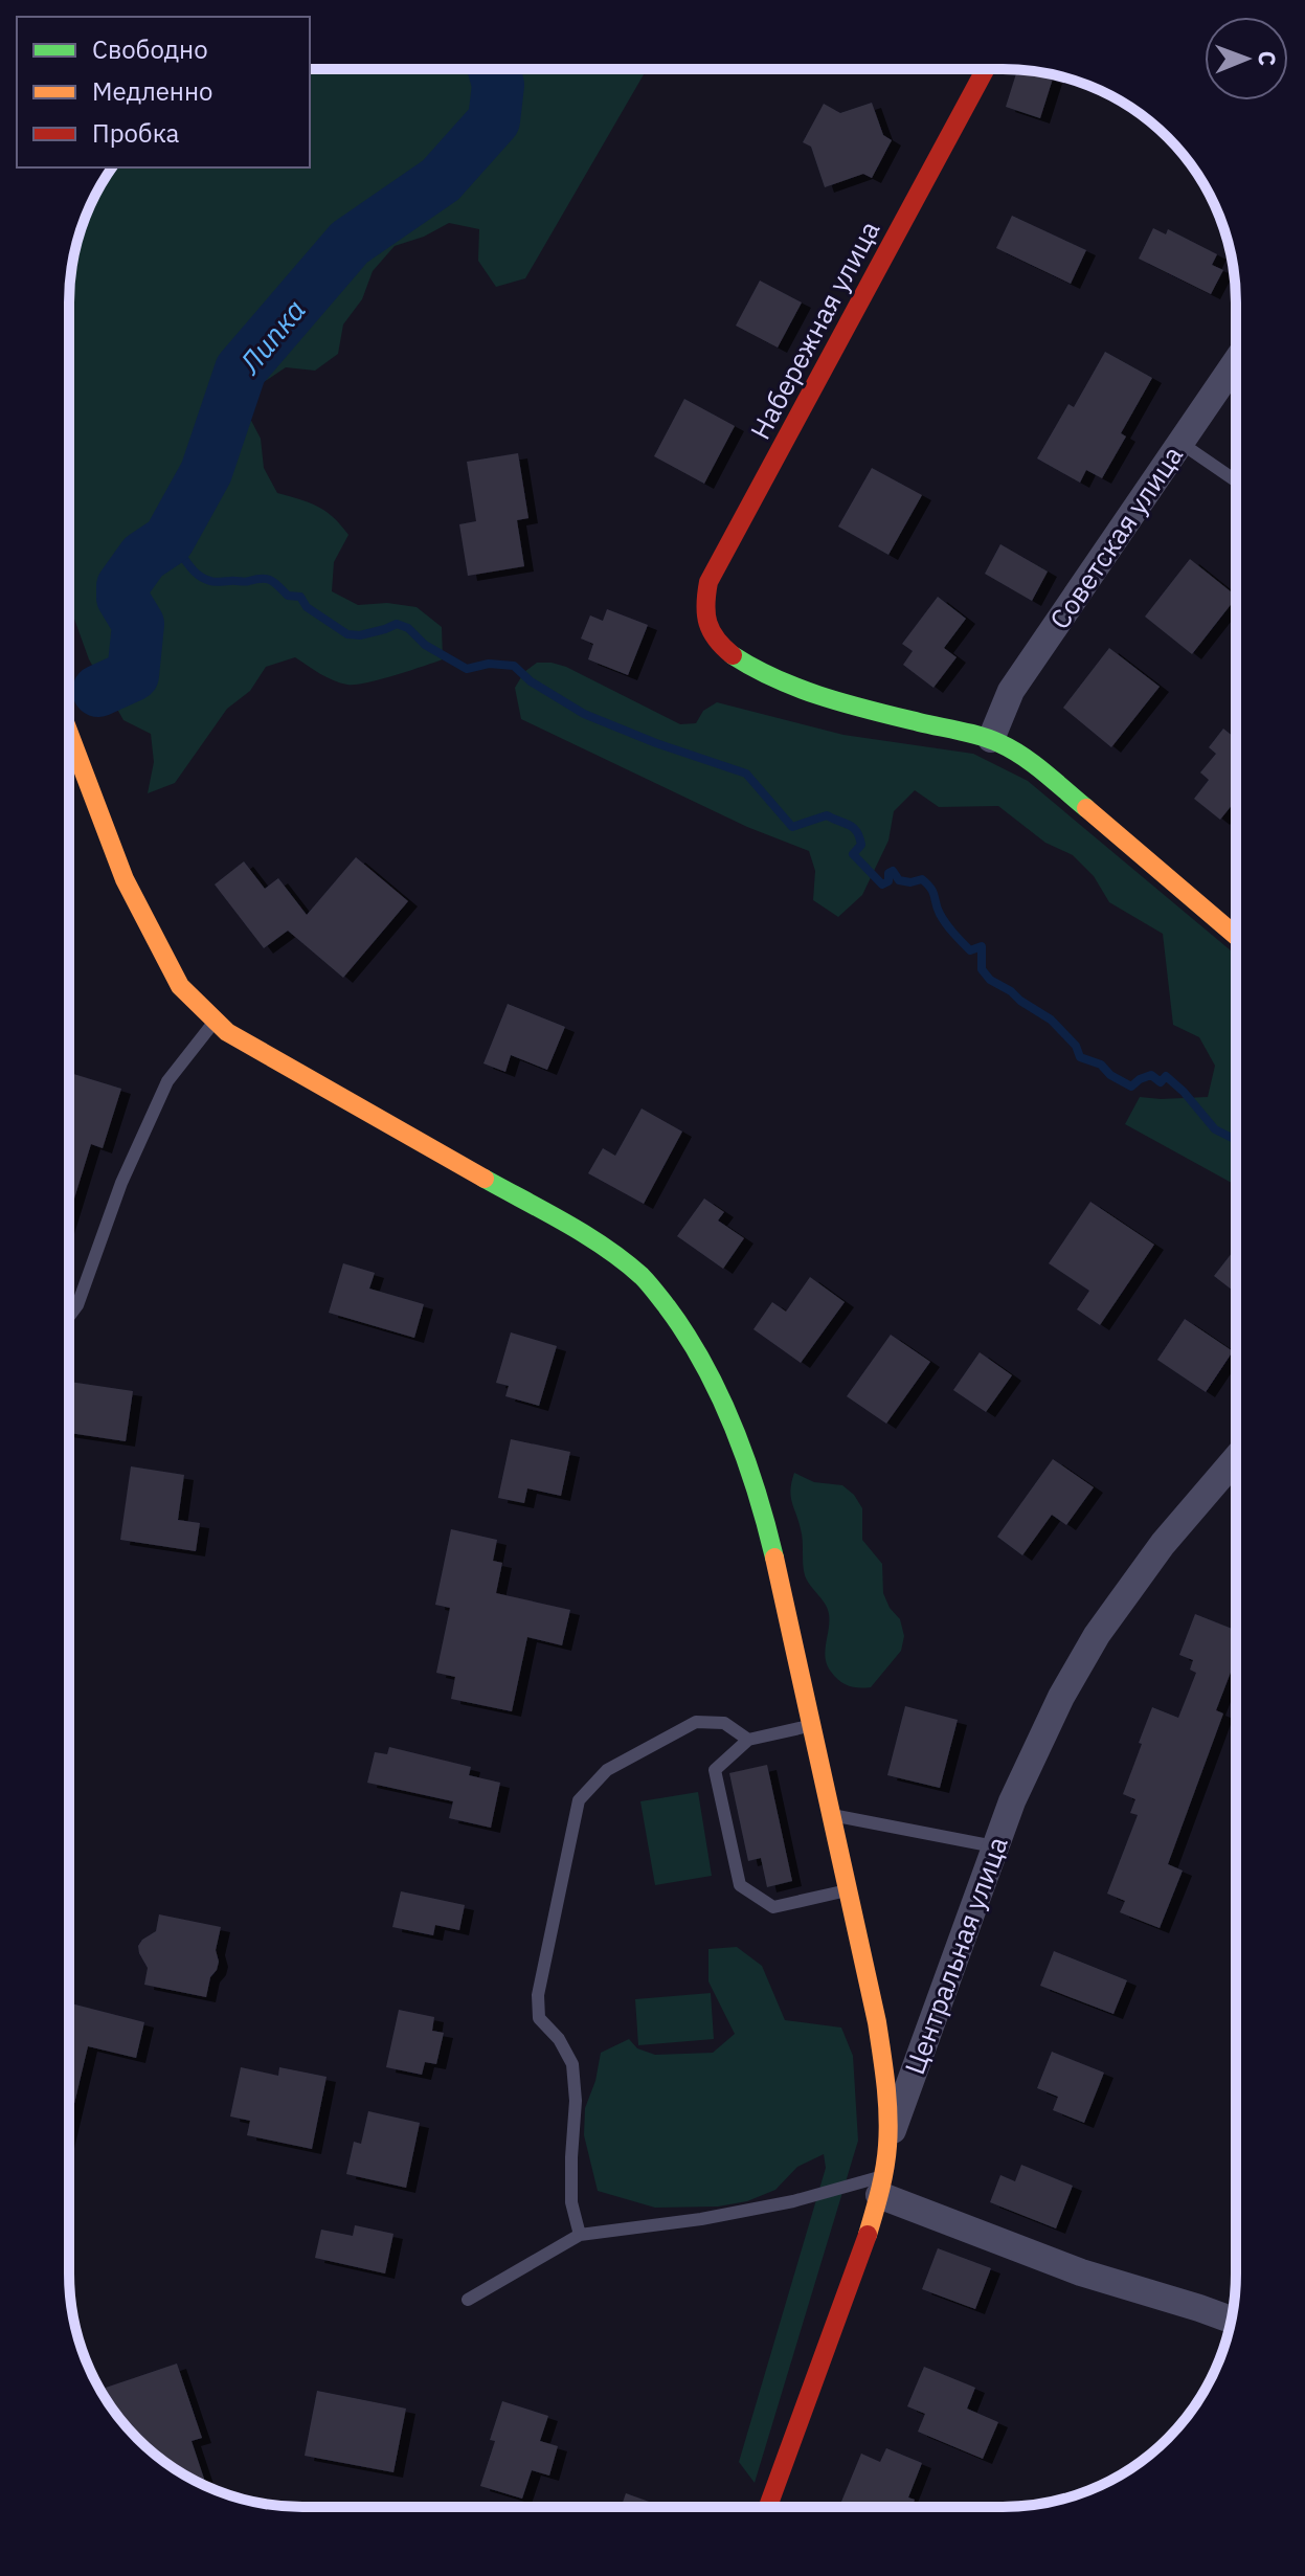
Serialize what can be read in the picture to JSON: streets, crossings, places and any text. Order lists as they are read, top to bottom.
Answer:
{
  "streets": {
    "street": ["Набережная улица", "Советская улица", "Центральная улица"]
  },
  "crossings": [
    ["Набережная улица", "Советская улица"]
  ],
  "water": ["Липка"],
  "legend": ["Свободно", "Медленно", "Пробка"],
  "north": "right"
}
